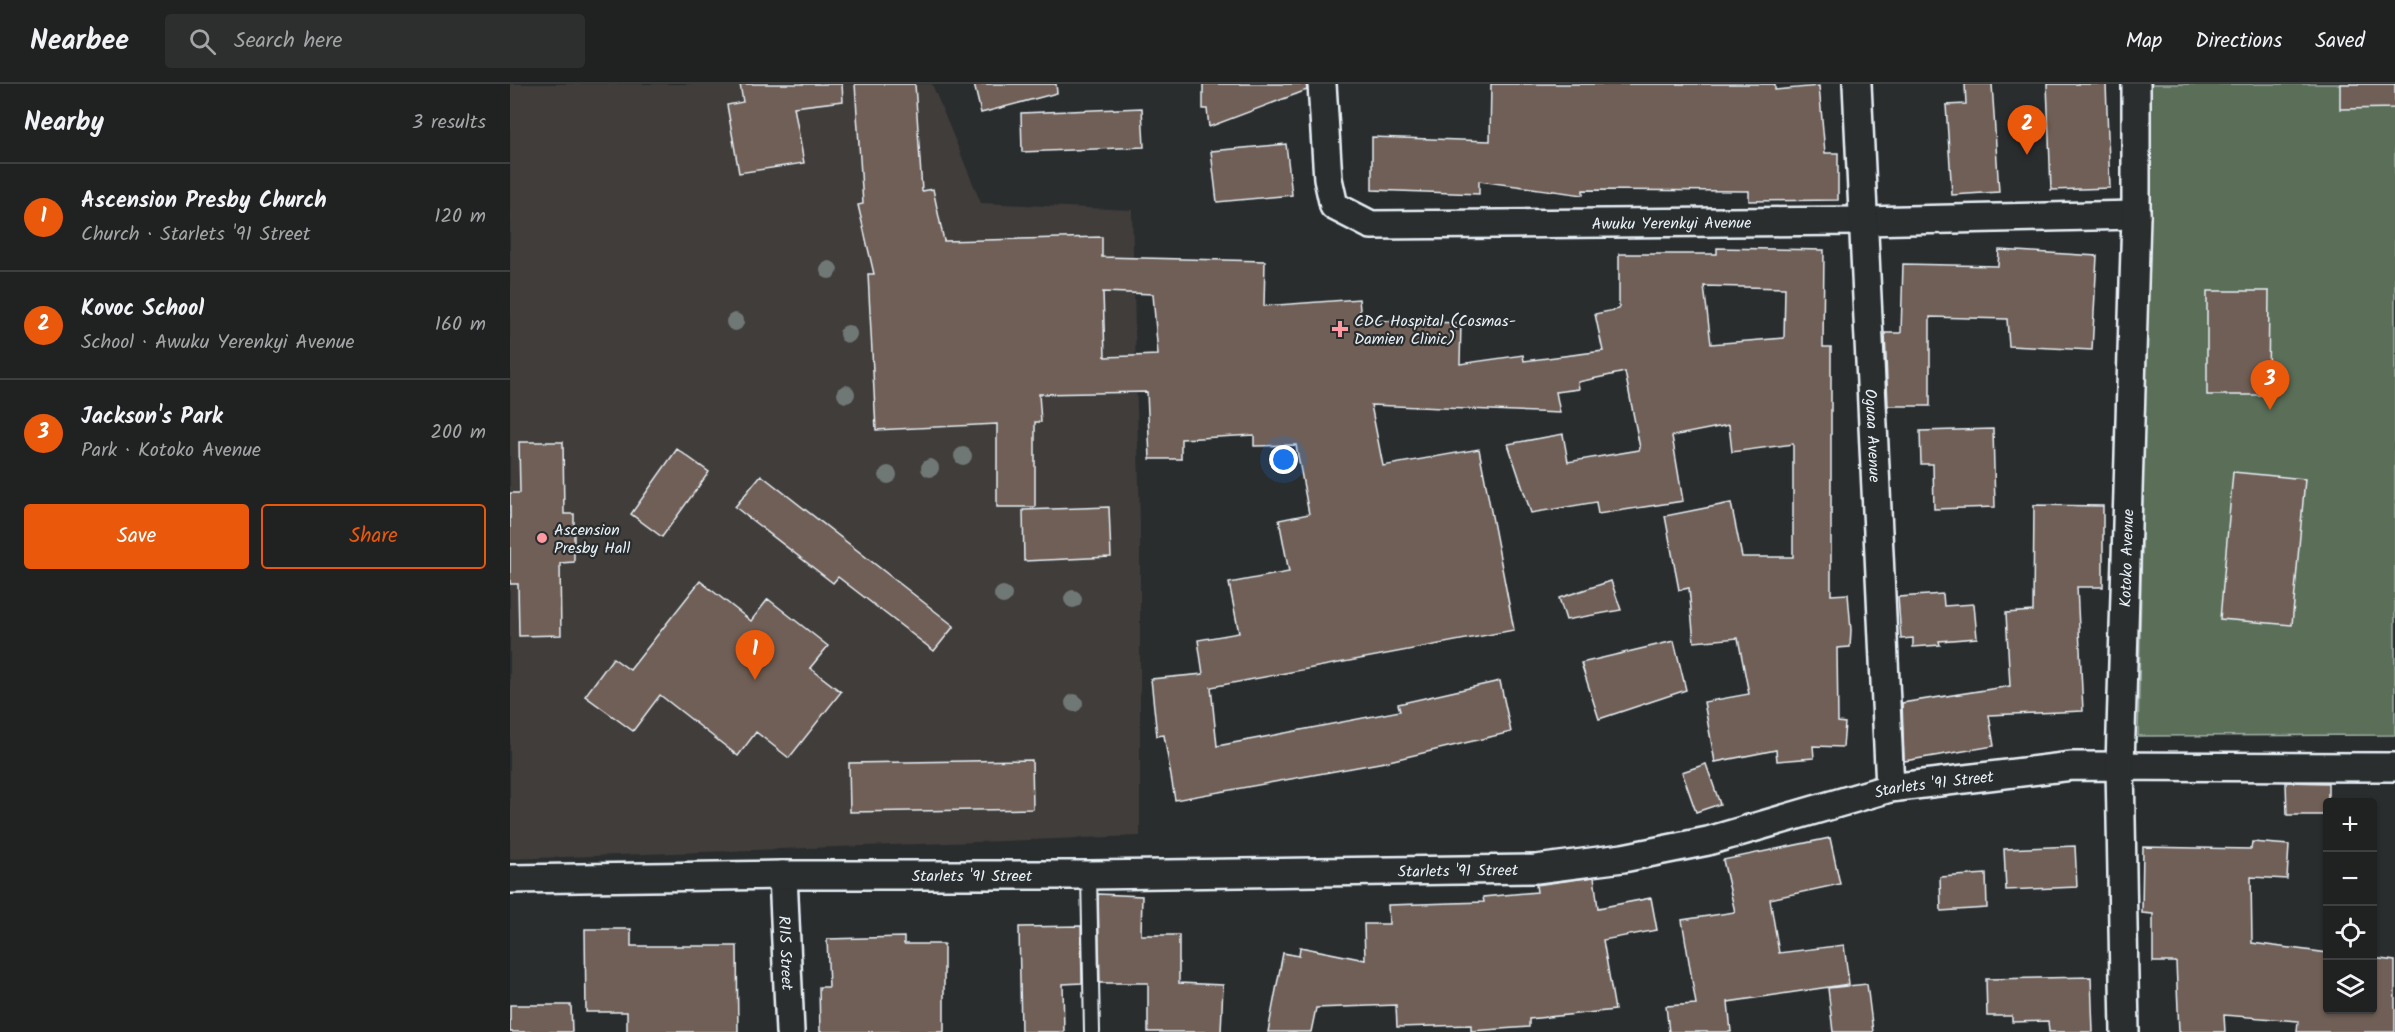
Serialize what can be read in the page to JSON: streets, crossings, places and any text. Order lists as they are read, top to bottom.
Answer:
{
  "streets": {
    "street": [
      "Awuku Yerenkyi Avenue",
      "Oguaa Avenue",
      "Kotoko Avenue",
      "Starlets '91 Street",
      "RIIS Street"
    ]
  },
  "crossings": [
    ["Awuku Yerenkyi Avenue", "Oguaa Avenue"],
    ["Awuku Yerenkyi Avenue", "Kotoko Avenue"],
    ["Oguaa Avenue", "Starlets '91 Street"],
    ["Kotoko Avenue", "Starlets '91 Street"],
    ["Starlets '91 Street", "RIIS Street"]
  ],
  "places": {
    "health": ["CDC Hospital (Cosmas- Damien Clinic)"],
    "other": ["Ascension Presby Hall"]
  },
  "page": {
    "header": "Nearbee",
    "search": "Search here",
    "nav": ["Map", "Directions", "Saved"],
    "heading": ["Nearby", "3 results"],
    "pins": ["2", "3", "1"],
    "list": [
      {
        "mark": "1",
        "name": "Ascension Presby Church",
        "note": "Church · Starlets '91 Street",
        "value": "120 m"
      },
      {
        "mark": "2",
        "name": "Kovoc School",
        "note": "School · Awuku Yerenkyi Avenue",
        "value": "160 m"
      },
      {
        "mark": "3",
        "name": "Jackson's Park",
        "note": "Park · Kotoko Avenue",
        "value": "200 m"
      }
    ],
    "buttons": ["Save", "Share"],
    "map_buttons": ["+", "−"]
  }
}
